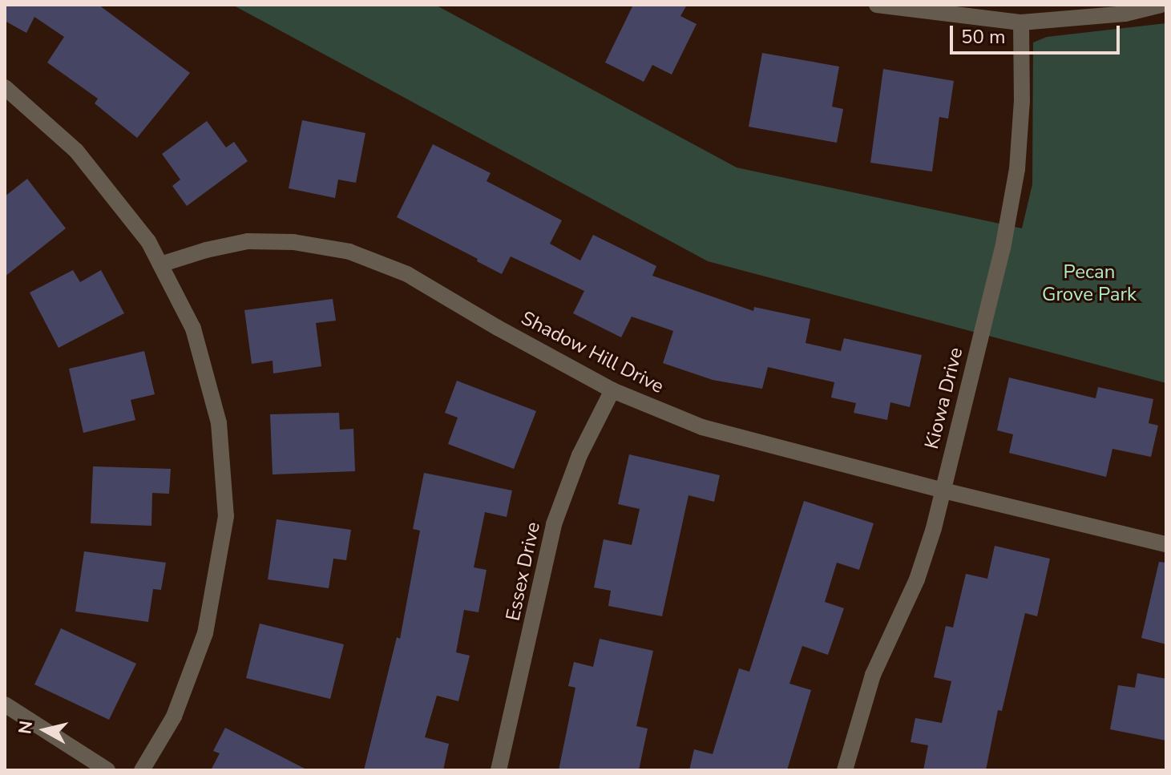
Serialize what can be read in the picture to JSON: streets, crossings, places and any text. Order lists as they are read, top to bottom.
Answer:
{
  "streets": {
    "street": ["Shadow Hill Drive", "Kiowa Drive", "Essex Drive"]
  },
  "crossings": [
    ["Shadow Hill Drive", "Kiowa Drive"],
    ["Shadow Hill Drive", "Essex Drive"]
  ],
  "parks": ["Pecan Grove Park"],
  "scale_bar": "50 m",
  "north": "left"
}
